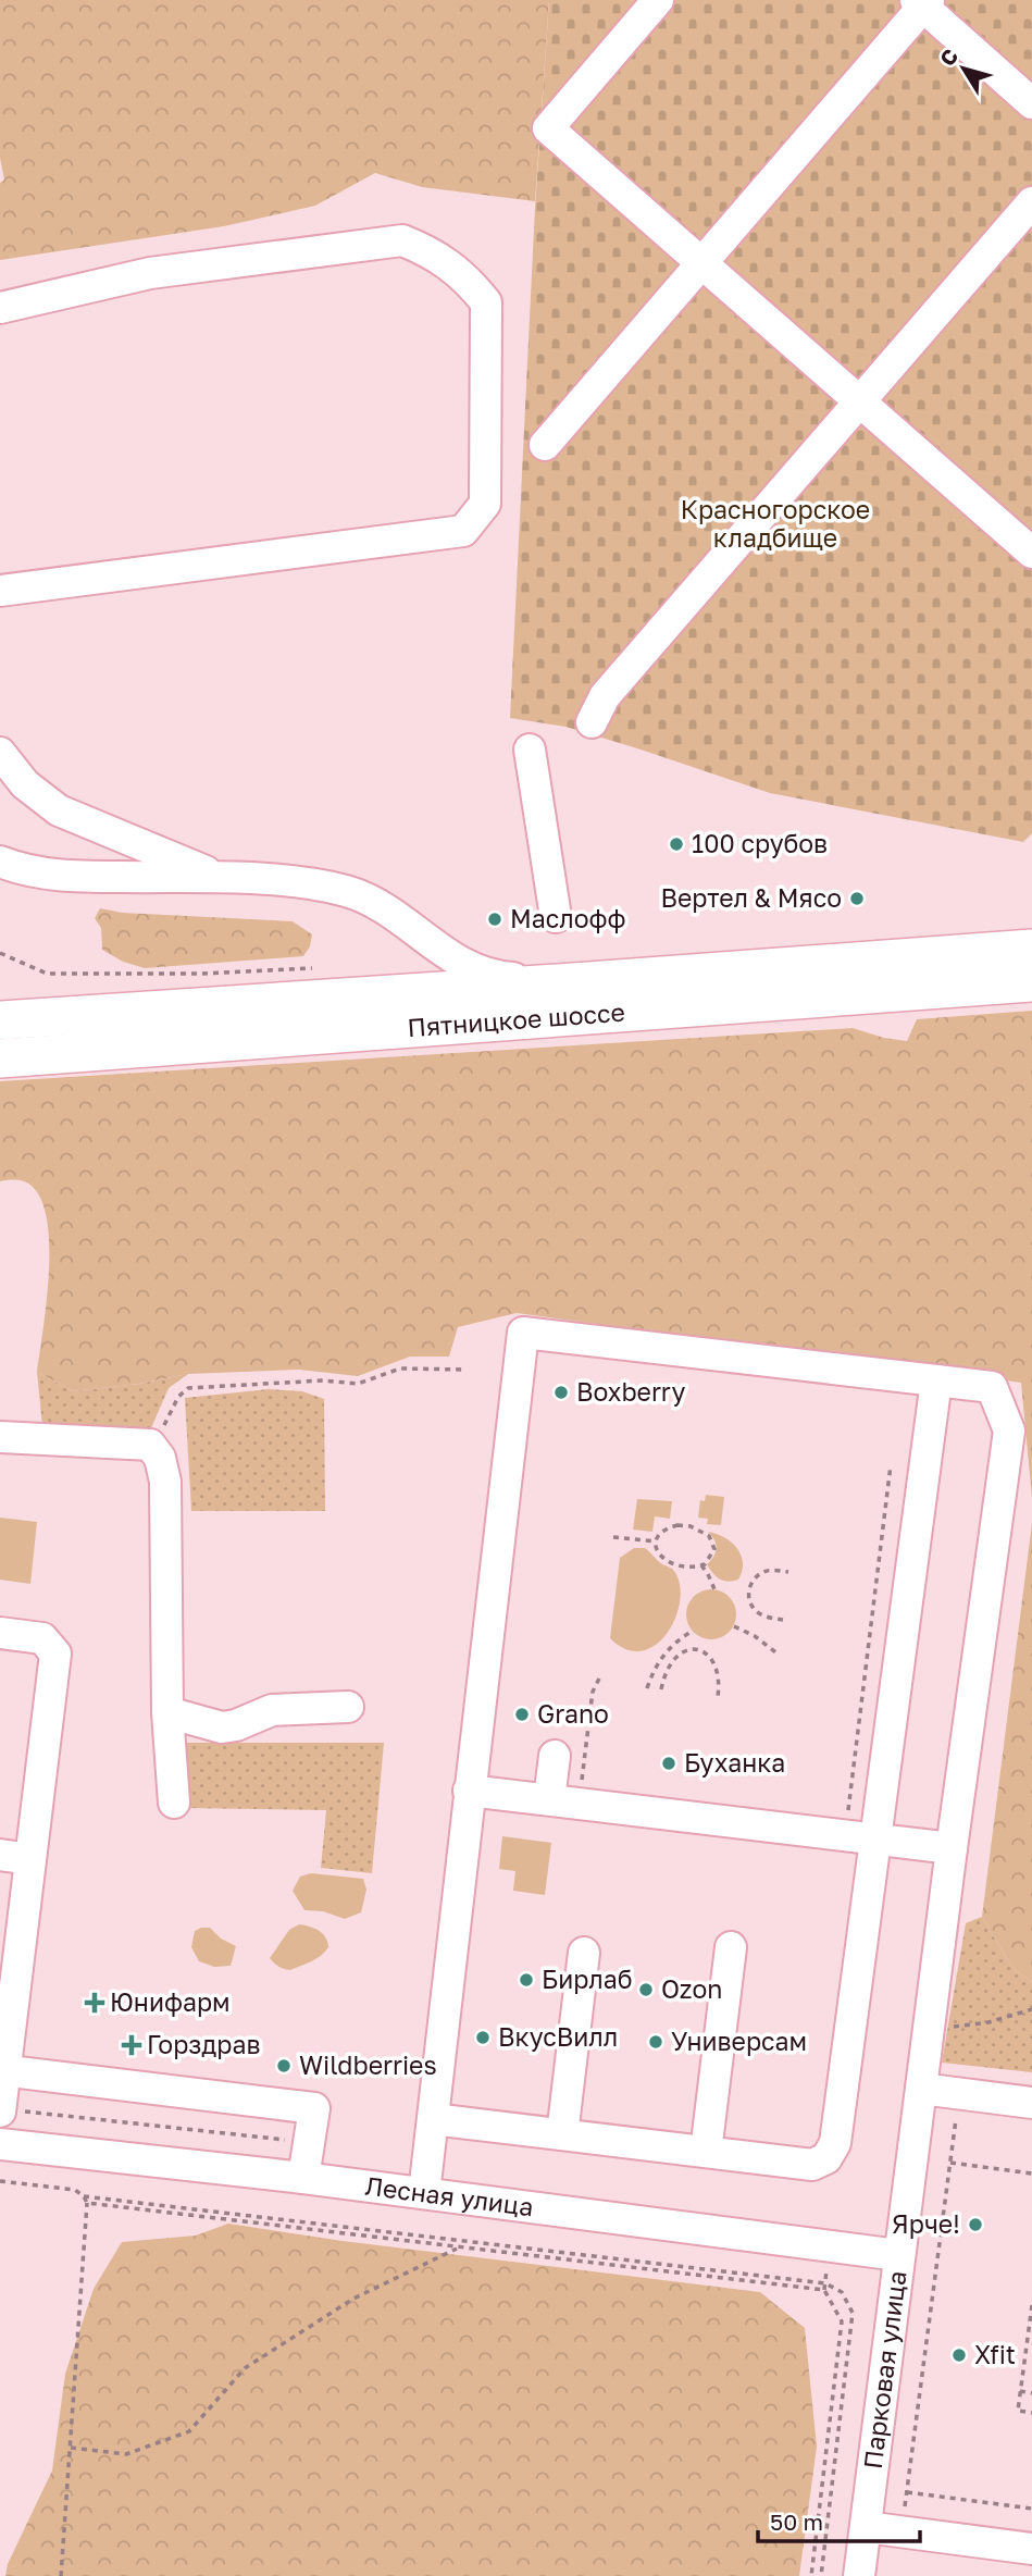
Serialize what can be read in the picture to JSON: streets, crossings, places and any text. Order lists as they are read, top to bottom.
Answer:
{
  "streets": {
    "main road": ["Пятницкое шоссе"],
    "street": ["Лесная улица", "Парковая улица"]
  },
  "crossings": [
    ["Лесная улица", "Парковая улица"]
  ],
  "parks": ["Красногорское кладбище"],
  "places": {
    "other": [
      "100 срубов",
      "Вертел & Мясо",
      "Маслофф",
      "Boxberry",
      "Grano",
      "Буханка",
      "Бирлаб",
      "Ozon",
      "ВкусВилл",
      "Универсам",
      "Wildberries",
      "Ярче!",
      "Xfit"
    ],
    "health": ["Юнифарм", "Горздрав"]
  },
  "scale_bar": "50 m",
  "north": "top left"
}
